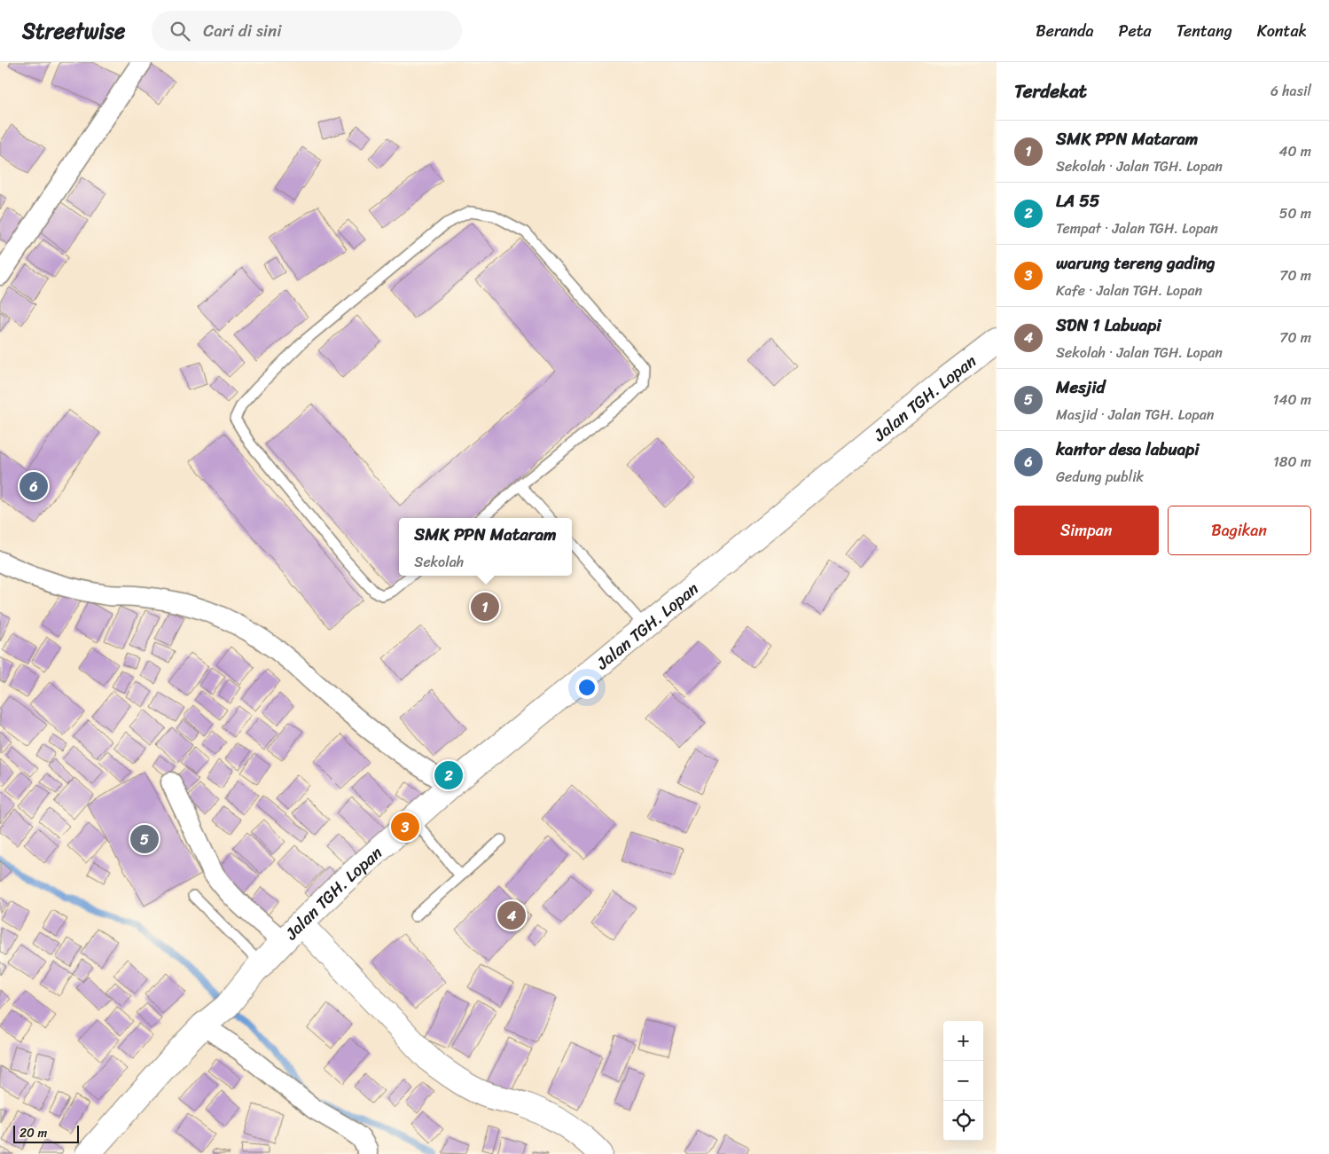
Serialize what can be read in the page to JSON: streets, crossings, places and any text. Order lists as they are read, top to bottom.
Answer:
{
  "streets": {
    "main road": ["Jalan TGH. Lopan"]
  },
  "scale_bar": "20 m",
  "page": {
    "header": "Streetwise",
    "search": "Cari di sini",
    "nav": [
      "Beranda",
      "Peta",
      "Tentang",
      "Kontak"
    ],
    "heading": ["Terdekat", "6 hasil"],
    "list": [
      {
        "mark": "1",
        "name": "SMK PPN Mataram",
        "note": "Sekolah · Jalan TGH. Lopan",
        "value": "40 m"
      },
      {
        "mark": "2",
        "name": "LA 55",
        "note": "Tempat · Jalan TGH. Lopan",
        "value": "50 m"
      },
      {
        "mark": "3",
        "name": "warung tereng gading",
        "note": "Kafe · Jalan TGH. Lopan",
        "value": "70 m"
      },
      {
        "mark": "4",
        "name": "SDN 1 Labuapi",
        "note": "Sekolah · Jalan TGH. Lopan",
        "value": "70 m"
      },
      {
        "mark": "5",
        "name": "Mesjid",
        "note": "Masjid · Jalan TGH. Lopan",
        "value": "140 m"
      },
      {
        "mark": "6",
        "name": "kantor desa labuapi",
        "note": "Gedung publik",
        "value": "180 m"
      }
    ],
    "pins": [
      "6",
      "1",
      "2",
      "3",
      "5",
      "4"
    ],
    "buttons": ["Simpan", "Bagikan"],
    "popup": ["SMK PPN Mataram", "Sekolah"],
    "map_buttons": ["+", "−"],
    "scale": "20 m"
  }
}
